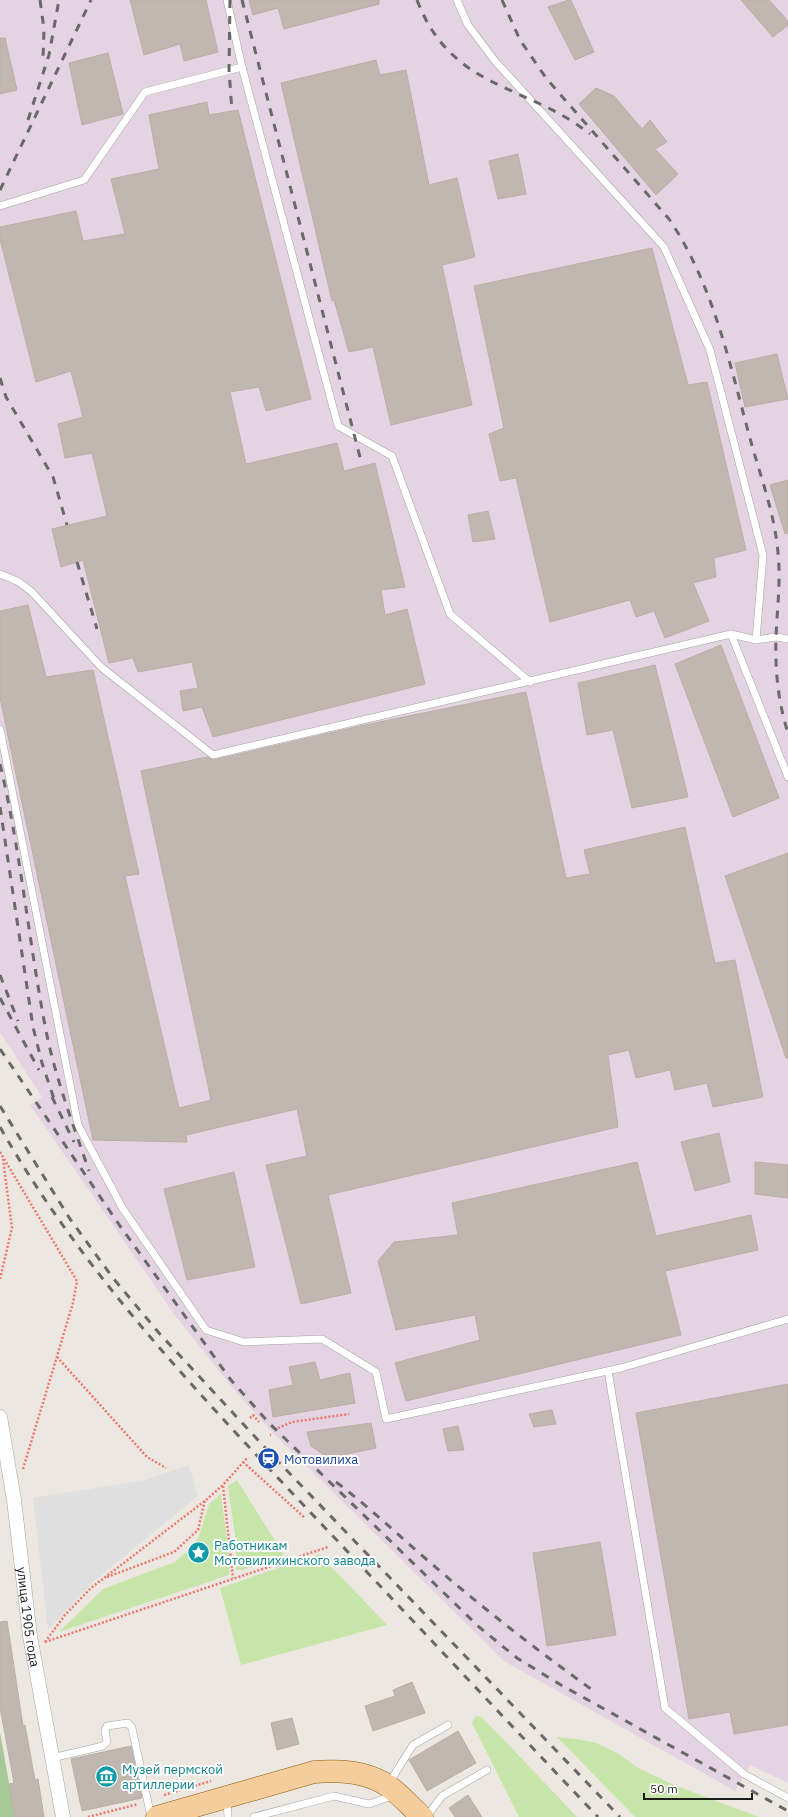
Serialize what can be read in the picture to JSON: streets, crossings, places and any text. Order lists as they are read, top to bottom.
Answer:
{
  "streets": {
    "street": ["улица 1905 года"]
  },
  "places": {
    "station": ["Мотовилиха"],
    "place": ["Работникам Мотовилихинского завода"],
    "museum": ["Музей пермской артиллерии"]
  },
  "scale_bar": "50 m"
}
